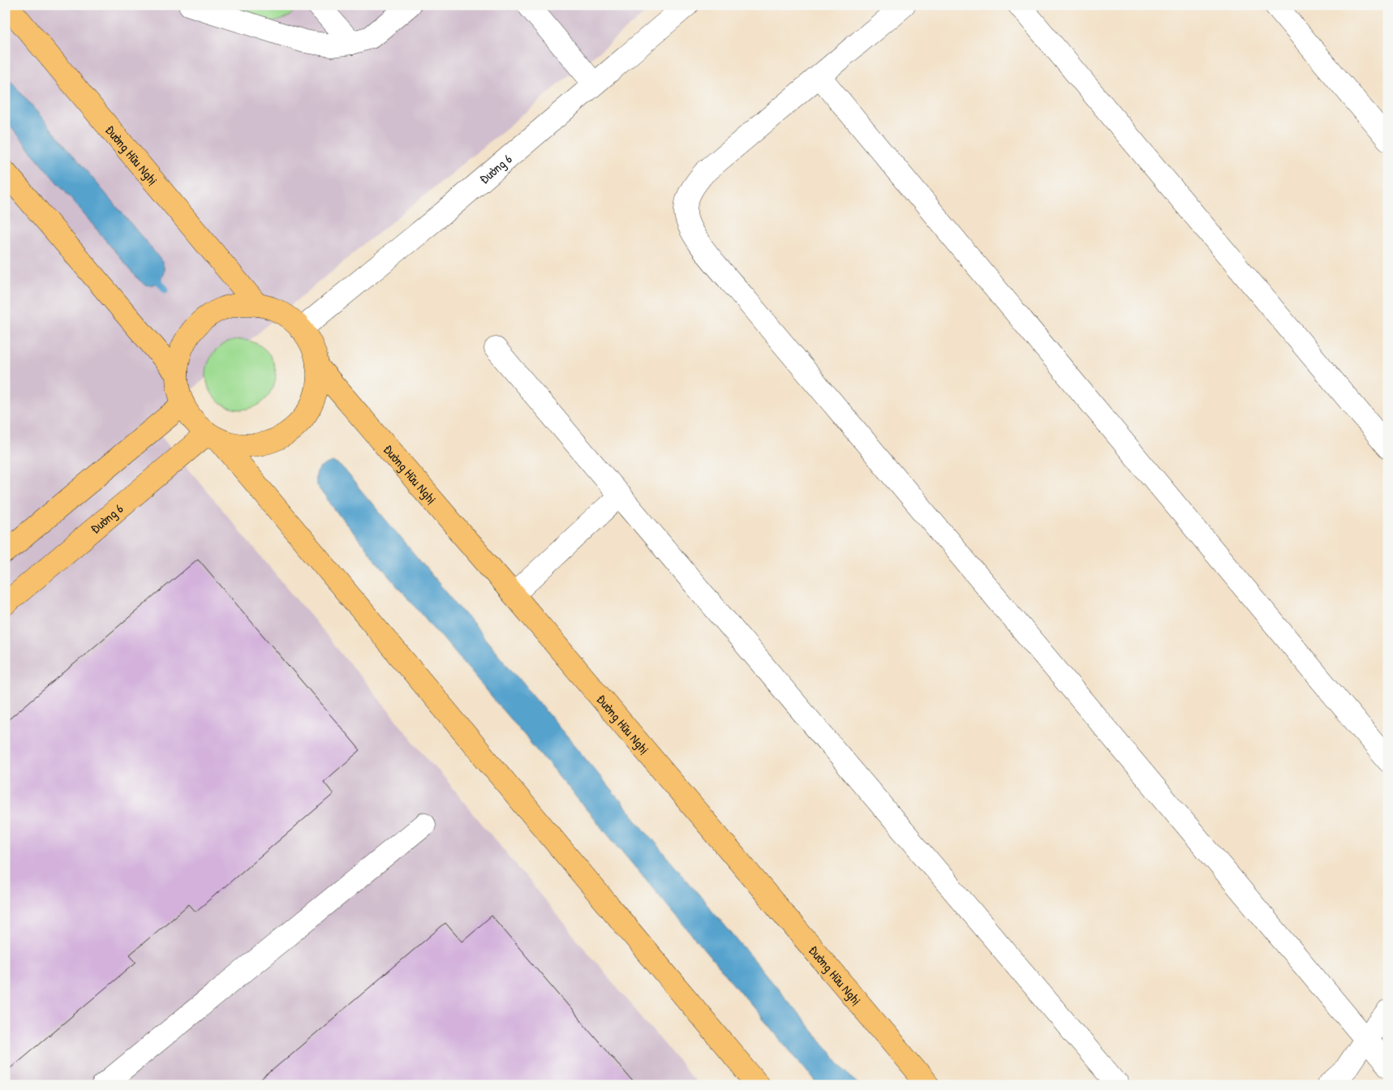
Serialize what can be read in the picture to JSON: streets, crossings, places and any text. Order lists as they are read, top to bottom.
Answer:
{
  "streets": {
    "main road": ["Đường Hữu Nghị", "Đường 6"]
  },
  "crossings": [
    ["Đường Hữu Nghị", "Đường 6"]
  ]
}
